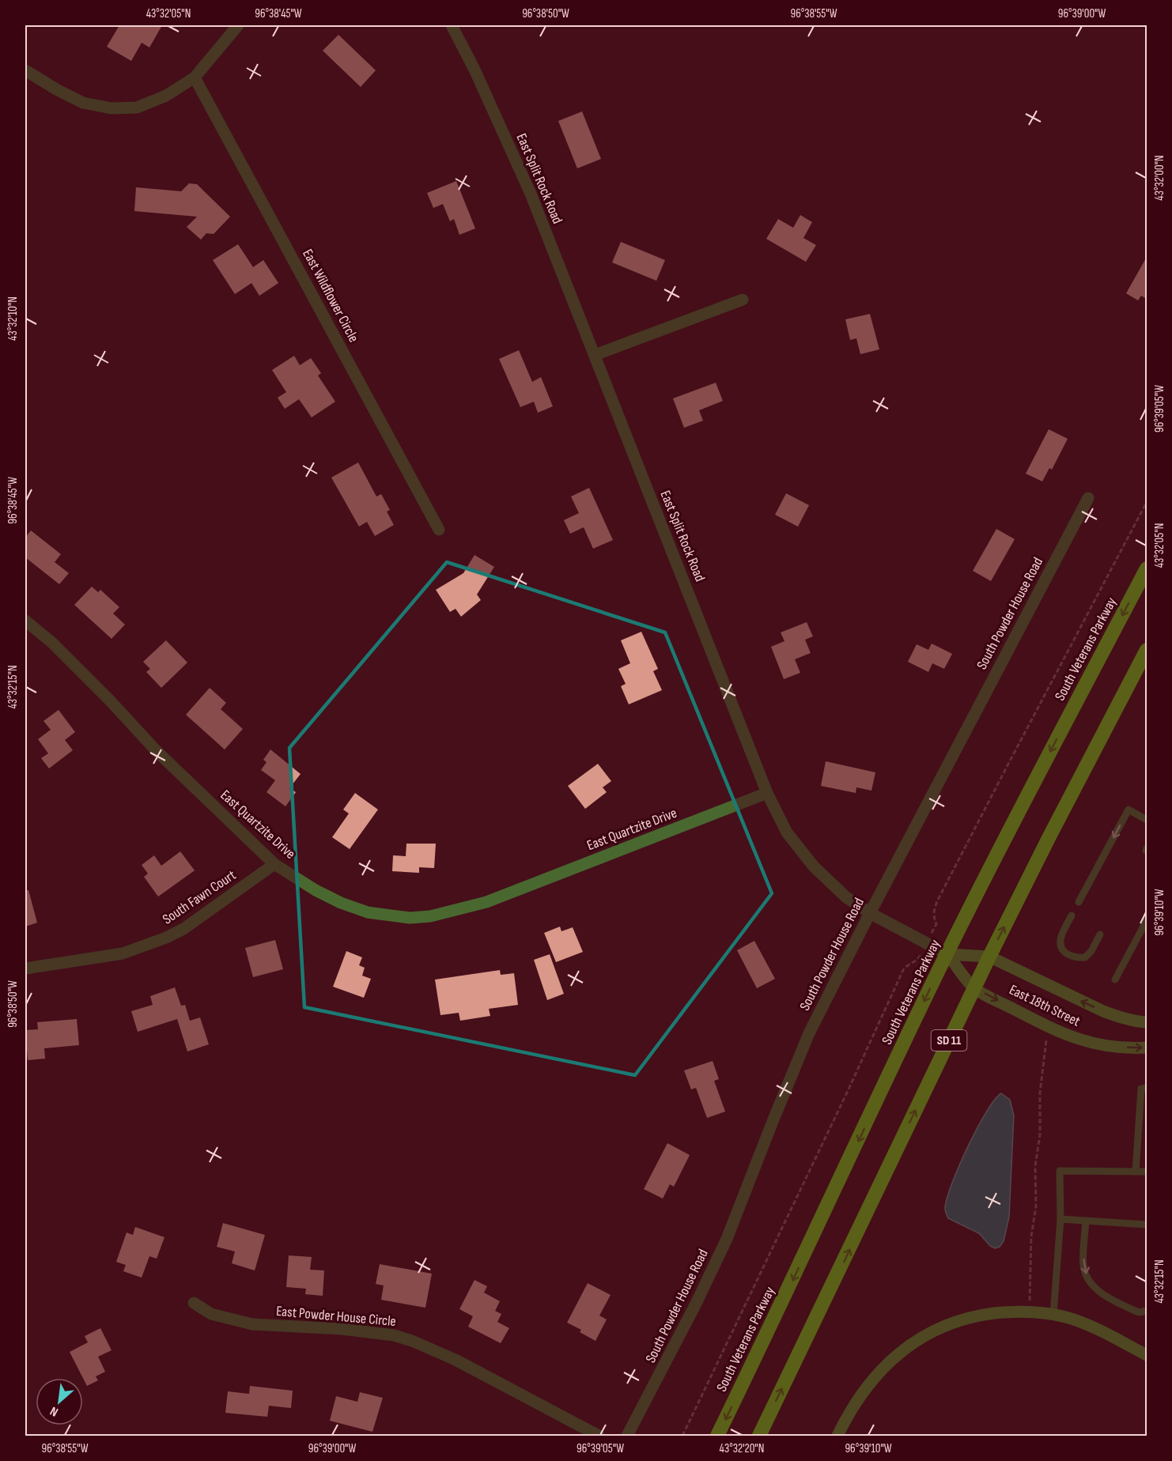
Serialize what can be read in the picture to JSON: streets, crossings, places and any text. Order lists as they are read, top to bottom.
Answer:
{
  "streets": {
    "highway": ["South Veterans Parkway", "SD 11"],
    "street": [
      "East Split Rock Road",
      "East Wildflower Circle",
      "South Powder House Road",
      "East Quartzite Drive",
      "South Fawn Court",
      "East 18th Street",
      "East Powder House Circle"
    ]
  },
  "crossings": [
    ["East Split Rock Road", "South Powder House Road"],
    ["East Split Rock Road", "South Veterans Parkway"],
    ["East Split Rock Road", "East Quartzite Drive"],
    ["East Split Rock Road", "East 18th Street"],
    ["East Split Rock Road", "SD 11"],
    ["South Veterans Parkway", "East 18th Street"],
    ["East Quartzite Drive", "South Fawn Court"],
    ["East 18th Street", "SD 11"]
  ],
  "north": "bottom left",
  "coordinates": [
    "43°32'05\"N",
    "96°38'45\"W",
    "96°38'50\"W",
    "96°38'55\"W",
    "96°39'00\"W",
    "43°32'00\"N",
    "43°32'10\"N",
    "96°39'05\"W",
    "43°32'15\"N",
    "96°39'10\"W",
    "43°32'20\"N"
  ]
}
